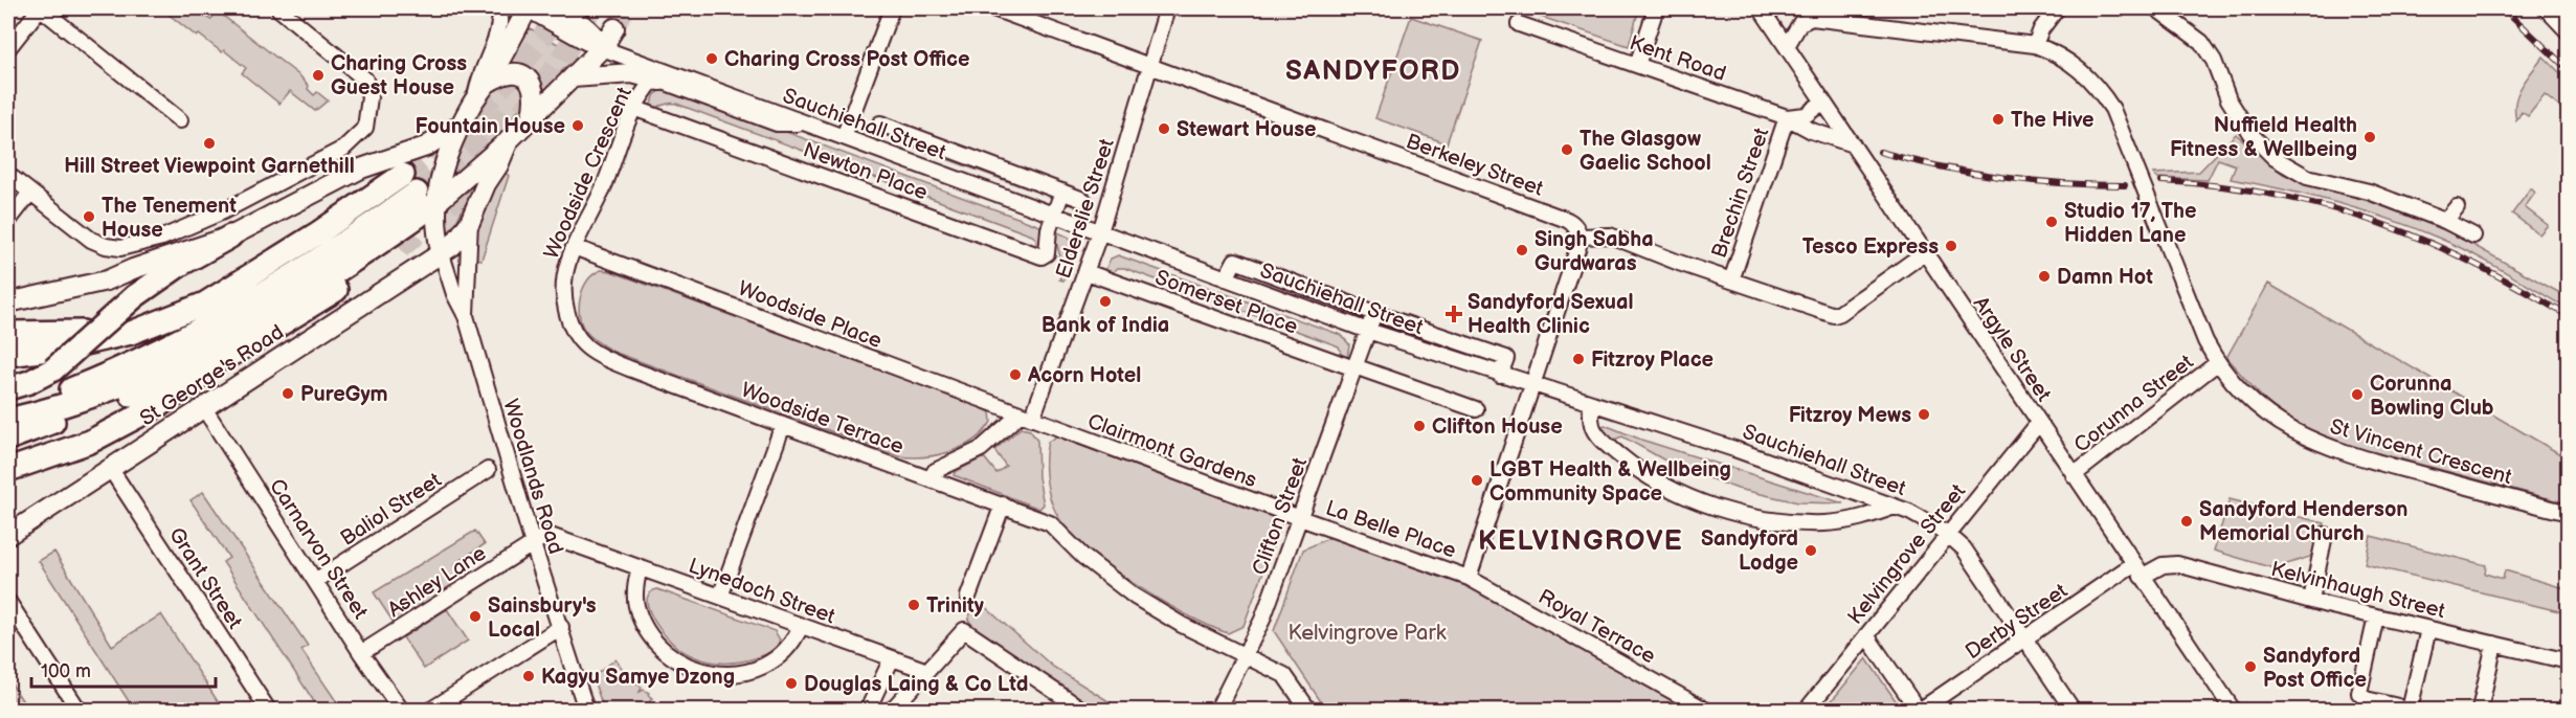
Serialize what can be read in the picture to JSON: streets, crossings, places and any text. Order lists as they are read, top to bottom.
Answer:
{
  "streets": {
    "main road": ["St George's Road"],
    "street": [
      "Kent Road",
      "Sauchiehall Street",
      "Berkeley Street",
      "Newton Place",
      "Woodside Crescent",
      "Brechin Street",
      "Elderslie Street",
      "Somerset Place",
      "Woodside Place",
      "Argyle Street",
      "Corunna Street",
      "Woodside Terrace",
      "Clairmont Gardens",
      "St Vincent Crescent",
      "Woodlands Road",
      "Baliol Street",
      "Clifton Street",
      "La Belle Place",
      "Carnarvon Street",
      "Kelvingrove Street",
      "Grant Street",
      "Ashley Lane",
      "Kelvinhaugh Street",
      "Lynedoch Street",
      "Derby Street",
      "Royal Terrace"
    ]
  },
  "crossings": [
    ["Kent Road", "Brechin Street"],
    ["Kent Road", "Argyle Street"],
    ["Sauchiehall Street", "Newton Place"],
    ["Sauchiehall Street", "Elderslie Street"],
    ["Sauchiehall Street", "St George's Road"],
    ["Sauchiehall Street", "Clifton Street"],
    ["Sauchiehall Street", "Kelvingrove Street"],
    ["Sauchiehall Street", "Derby Street"],
    ["Berkeley Street", "Elderslie Street"],
    ["Newton Place", "Woodside Crescent"],
    ["Woodside Crescent", "Woodside Place"],
    ["Woodside Crescent", "Woodside Terrace"],
    ["Elderslie Street", "Somerset Place"],
    ["Elderslie Street", "Woodside Place"],
    ["Elderslie Street", "Clairmont Gardens"],
    ["Somerset Place", "Clifton Street"],
    ["Woodside Place", "Clairmont Gardens"],
    ["Argyle Street", "Corunna Street"],
    ["Argyle Street", "Kelvingrove Street"],
    ["Argyle Street", "Kelvinhaugh Street"],
    ["Argyle Street", "Derby Street"],
    ["St George's Road", "Woodlands Road"],
    ["St George's Road", "Carnarvon Street"],
    ["St George's Road", "Grant Street"],
    ["Corunna Street", "St Vincent Crescent"],
    ["Woodside Terrace", "Clifton Street"],
    ["Clairmont Gardens", "Clifton Street"],
    ["Clairmont Gardens", "La Belle Place"],
    ["Woodlands Road", "Ashley Lane"],
    ["Woodlands Road", "Lynedoch Street"],
    ["Baliol Street", "Carnarvon Street"],
    ["Clifton Street", "La Belle Place"],
    ["La Belle Place", "Royal Terrace"],
    ["Carnarvon Street", "Ashley Lane"],
    ["Ashley Lane", "Lynedoch Street"]
  ],
  "districts": ["SANDYFORD", "KELVINGROVE"],
  "parks": ["Kelvingrove Park"],
  "places": {
    "other": [
      "Charing Cross Post Office",
      "Charing Cross Guest House",
      "The Hive",
      "Fountain House",
      "Stewart House",
      "Nuffield Health Fitness & Wellbeing",
      "Hill Street Viewpoint Garnethill",
      "The Glasgow Gaelic School",
      "The Tenement House",
      "Studio 17, The Hidden Lane",
      "Tesco Express",
      "Singh Sabha Gurdwaras",
      "Damn Hot",
      "Bank of India",
      "Fitzroy Place",
      "Acorn Hotel",
      "PureGym",
      "Corunna Bowling Club",
      "Fitzroy Mews",
      "Clifton House",
      "LGBT Health & Wellbeing Community Space",
      "Sandyford Henderson Memorial Church",
      "Sandyford Lodge",
      "Trinity",
      "Sainsbury's Local",
      "Sandyford Post Office",
      "Kagyu Samye Dzong",
      "Douglas Laing & Co Ltd"
    ],
    "health": ["Sandyford Sexual Health Clinic"]
  },
  "scale_bar": "100 m"
}
